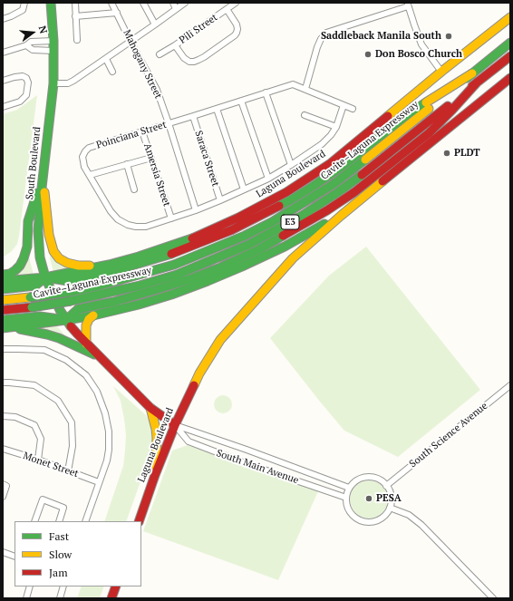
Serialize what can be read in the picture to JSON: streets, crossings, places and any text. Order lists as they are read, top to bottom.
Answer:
{
  "streets": {
    "main road": [
      "Cavite–Laguna Expressway",
      "South Boulevard",
      "Laguna Boulevard",
      "E3"
    ],
    "street": [
      "Pili Street",
      "Mahogany Street",
      "Poinciana Street",
      "Saraca Street",
      "Amersia Street",
      "South Science Avenue",
      "Monet Street",
      "South Main Avenue"
    ]
  },
  "crossings": [
    ["Mahogany Street", "Poinciana Street"],
    ["Poinciana Street", "Saraca Street"],
    ["Poinciana Street", "Amersia Street"],
    ["South Boulevard", "Laguna Boulevard"],
    ["South Boulevard", "South Main Avenue"],
    ["Laguna Boulevard", "South Main Avenue"],
    ["South Science Avenue", "South Main Avenue"]
  ],
  "places": [
    "Saddleback Manila South",
    "Don Bosco Church",
    "PLDT",
    "PESA"
  ],
  "legend": ["Fast", "Slow", "Jam"],
  "north": "right"
}
